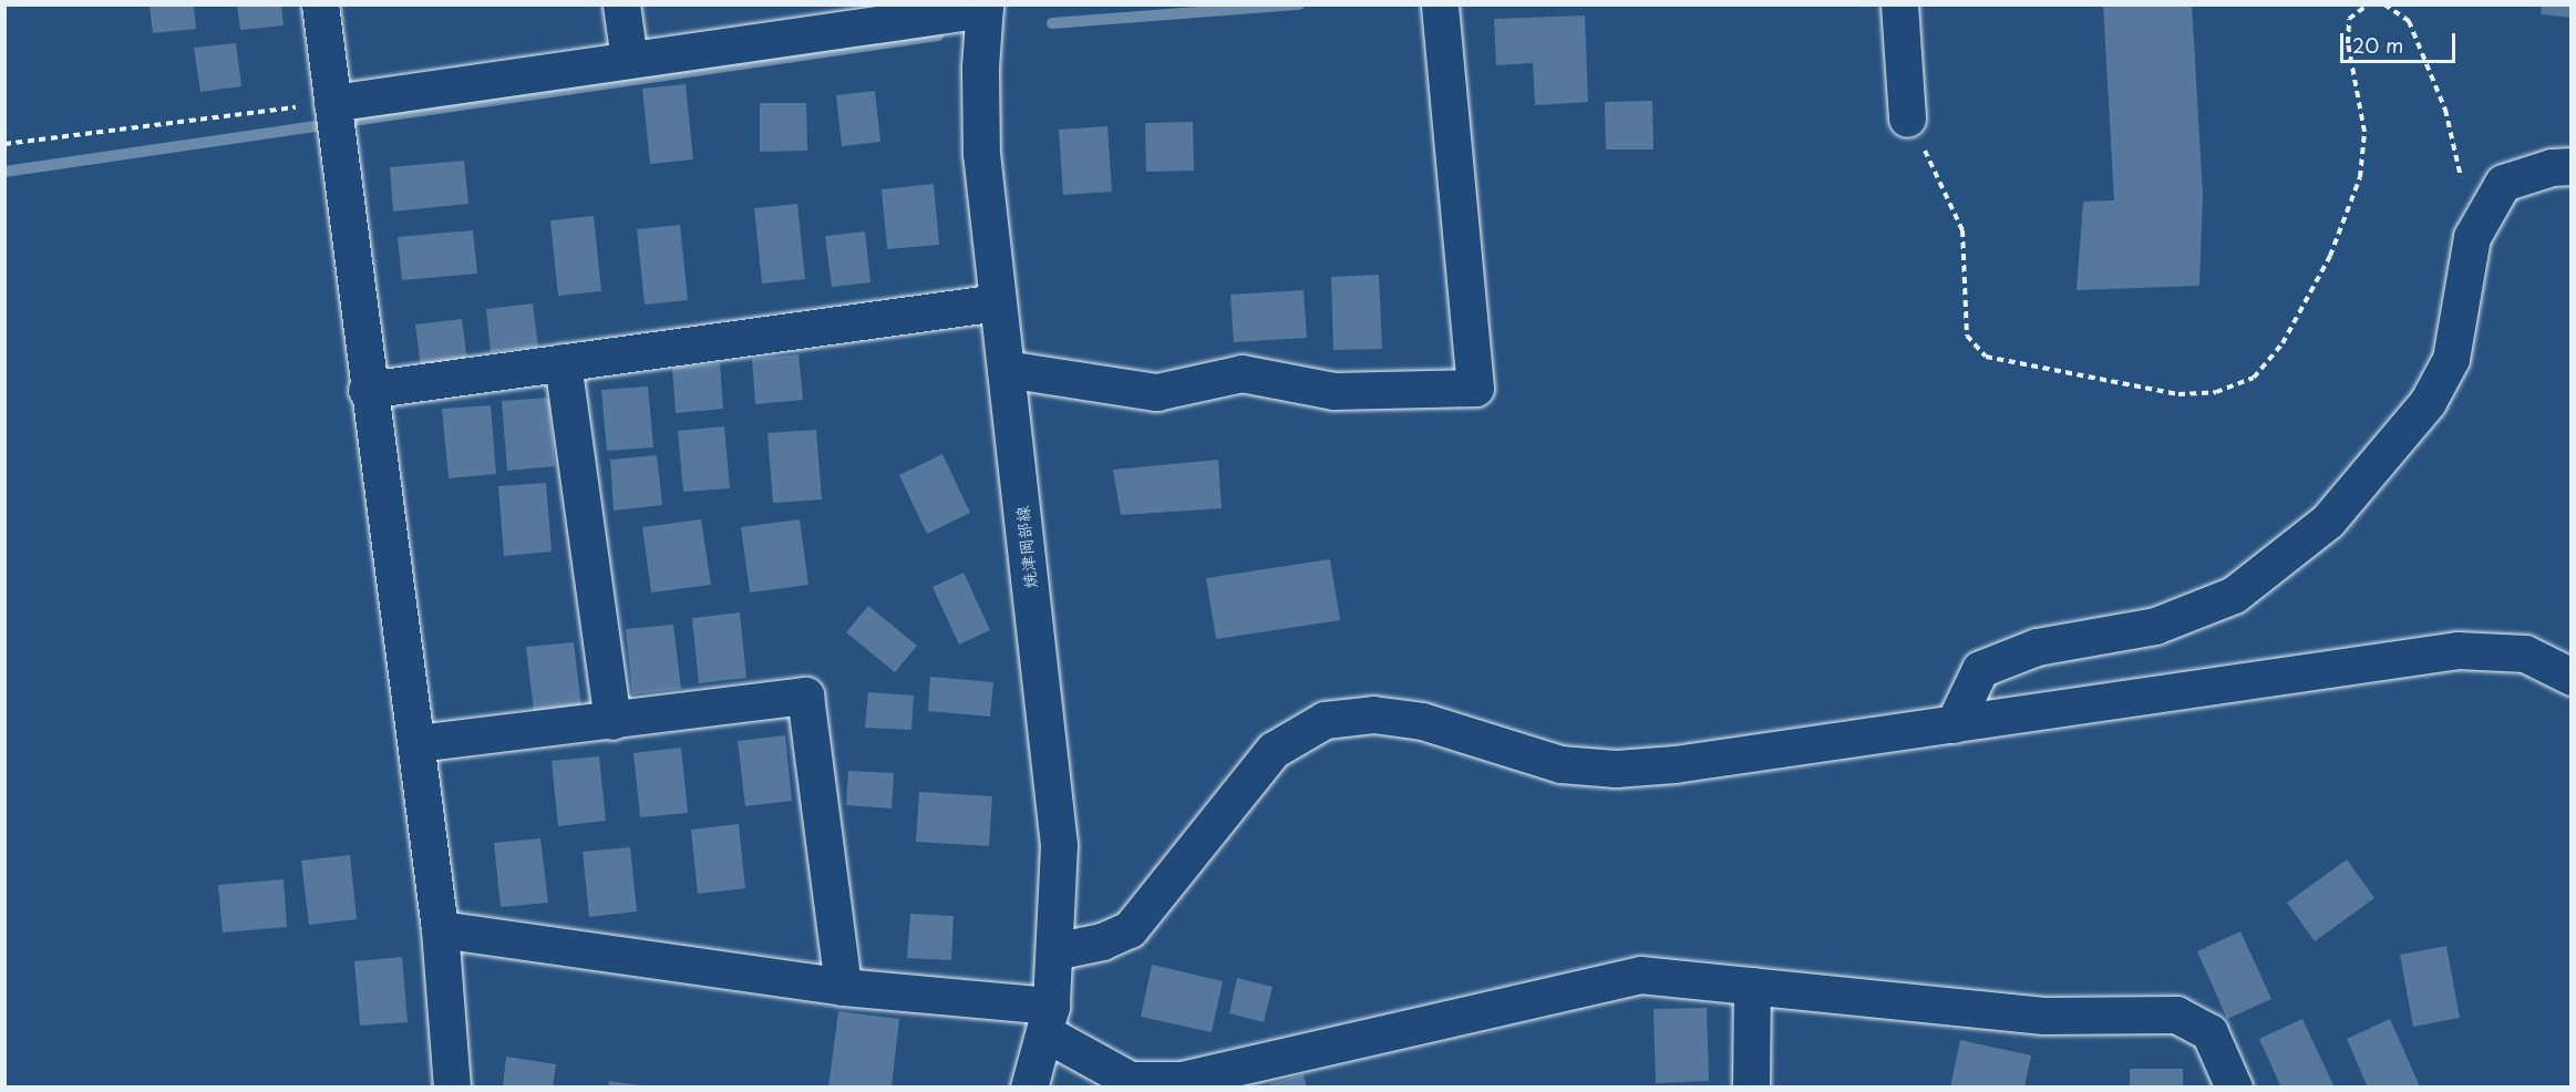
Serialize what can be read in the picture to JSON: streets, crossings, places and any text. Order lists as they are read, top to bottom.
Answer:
{
  "streets": {
    "street": ["焼津岡部線"]
  },
  "scale_bar": "20 m"
}
